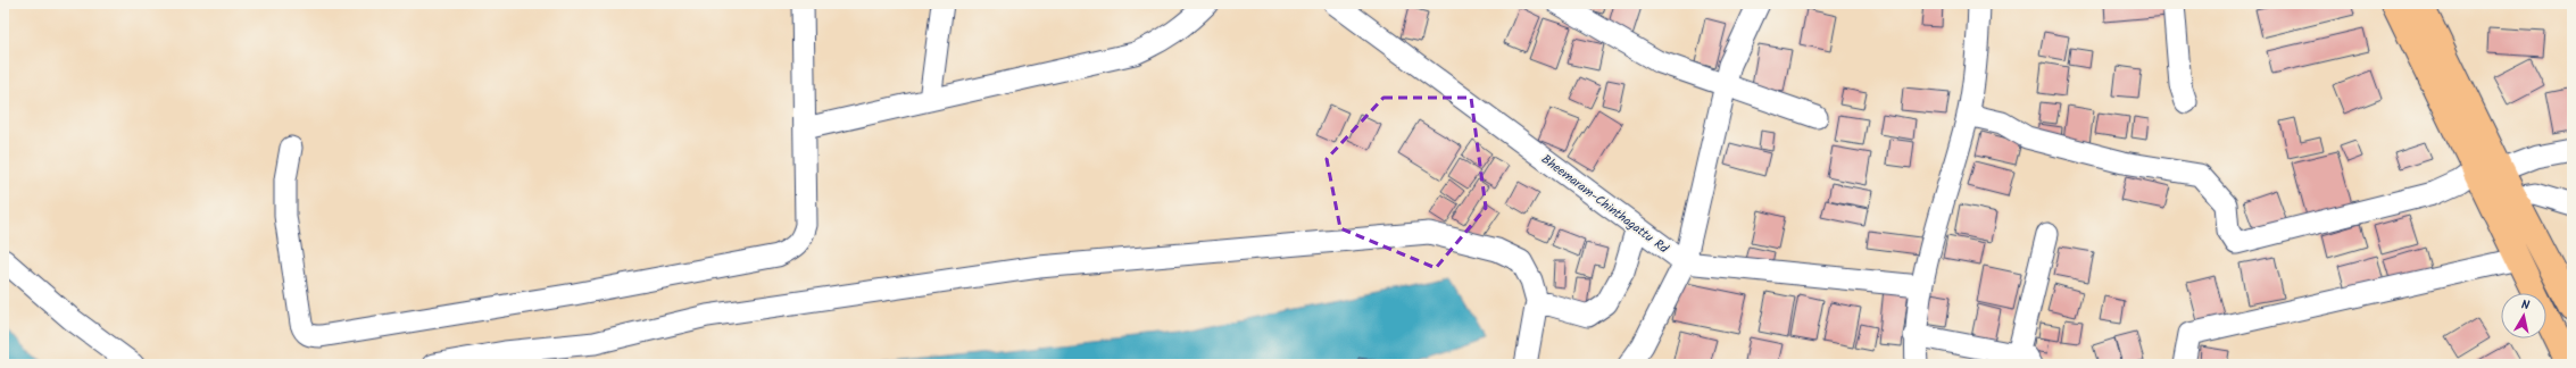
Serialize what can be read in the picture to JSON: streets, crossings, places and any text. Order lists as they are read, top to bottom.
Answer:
{
  "streets": {
    "street": ["Bheemaram-Chinthagattu Rd"]
  },
  "north": "top"
}
